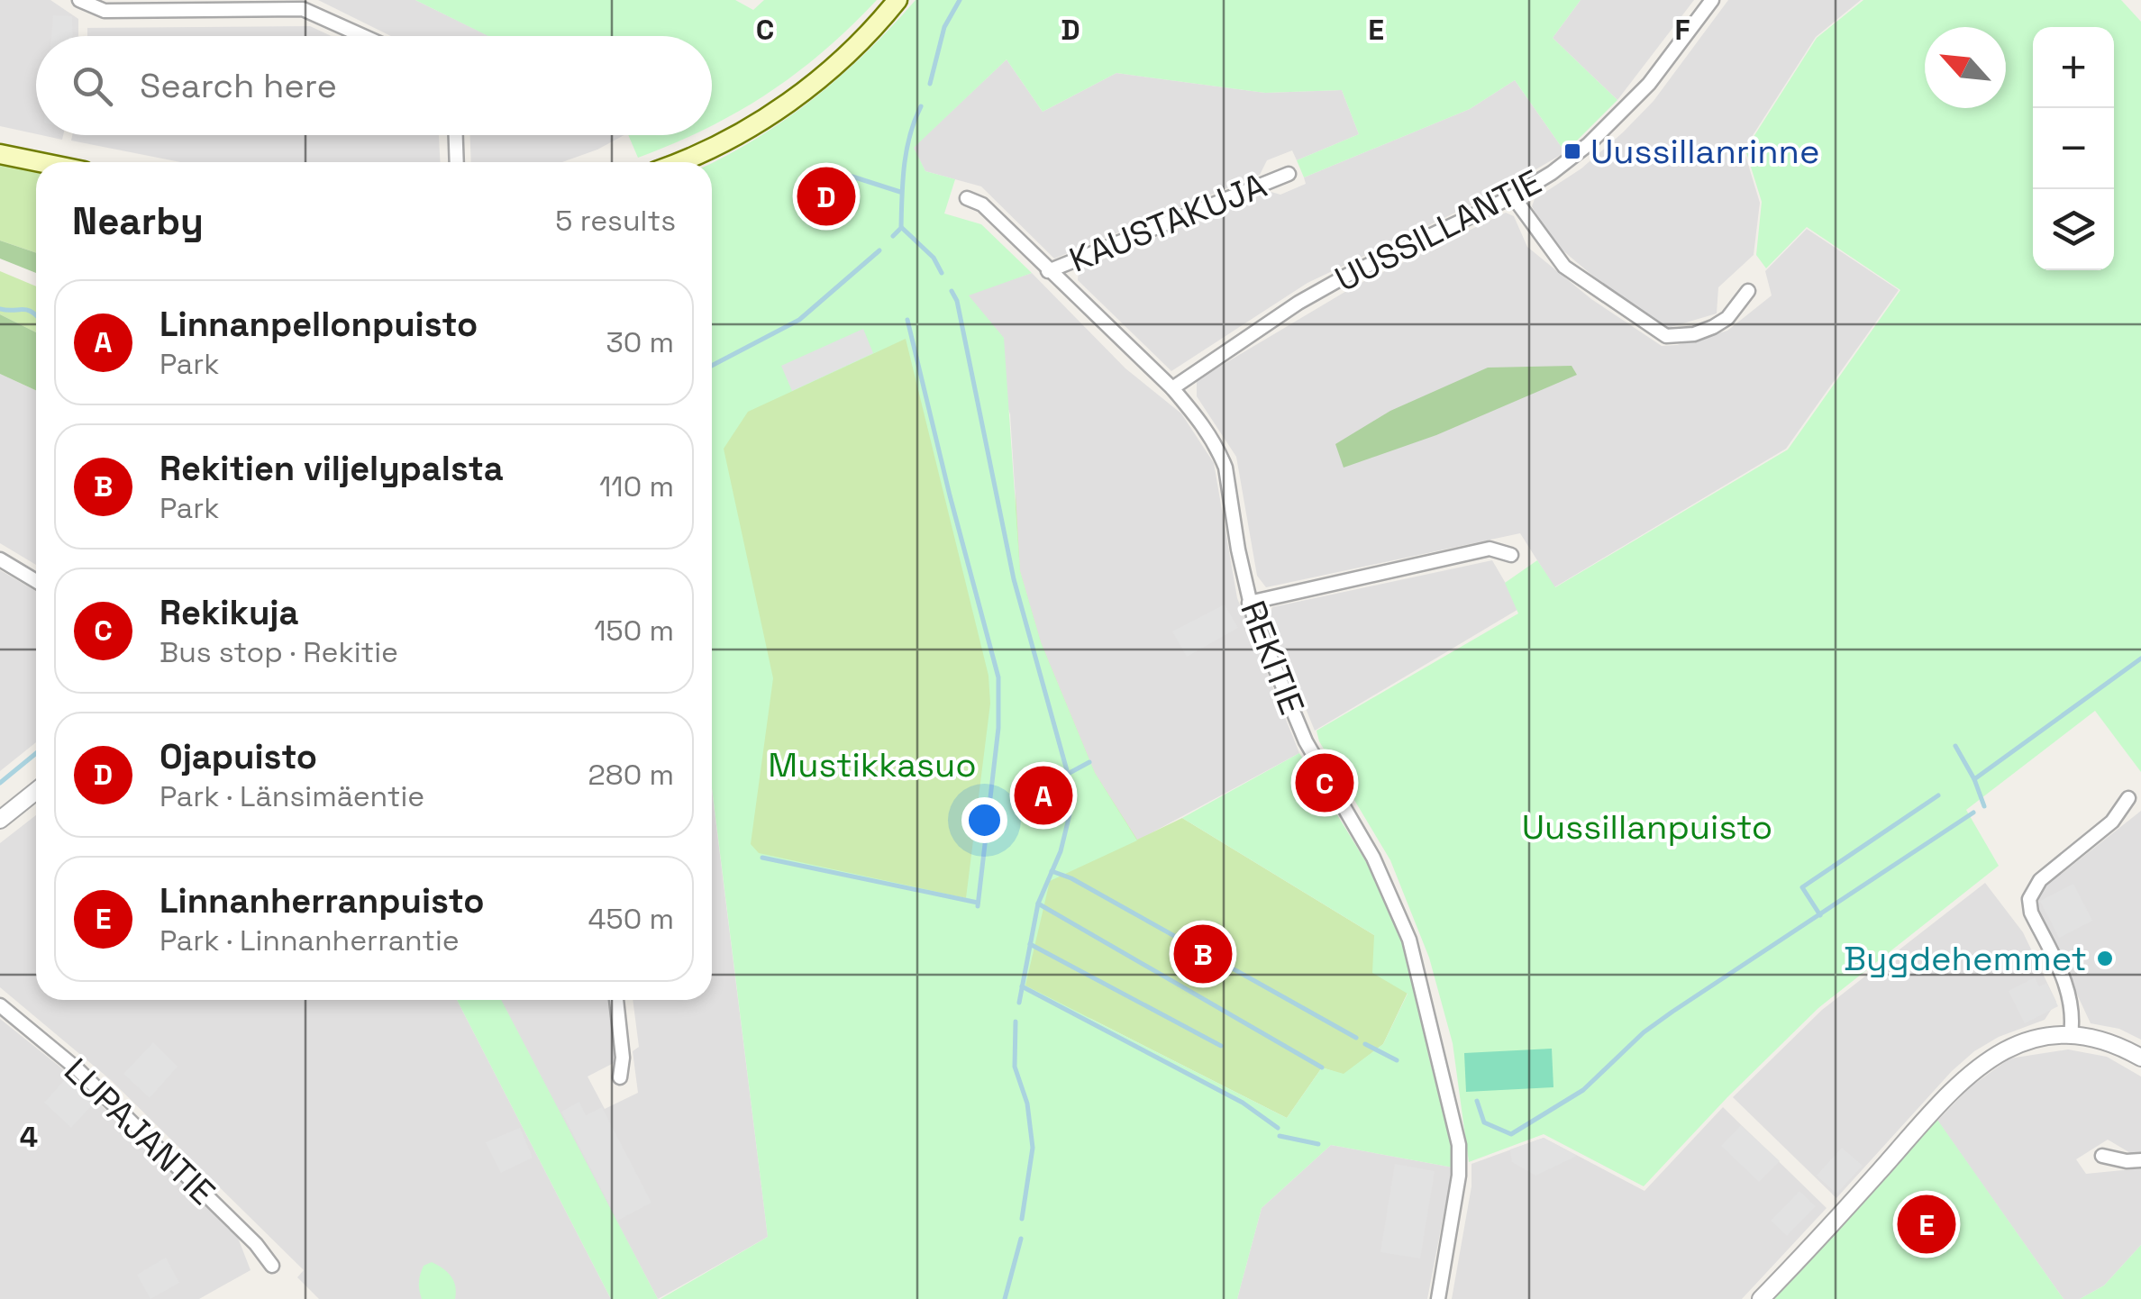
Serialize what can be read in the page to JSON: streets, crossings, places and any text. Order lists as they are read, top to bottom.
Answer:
{
  "streets": {
    "street": [
      "KAUSTAKUJA",
      "UUSSILLANTIE",
      "REKITIE",
      "LUPAJANTIE"
    ]
  },
  "crossings": [
    ["KAUSTAKUJA", "REKITIE"],
    ["UUSSILLANTIE", "REKITIE"]
  ],
  "parks": ["Mustikkasuo", "Uussillanpuisto"],
  "places": {
    "transit": ["Uussillanrinne"],
    "other": ["Bygdehemmet"]
  },
  "north": "top left",
  "page": {
    "map_buttons": ["+", "−"],
    "search": "Search here",
    "heading": ["Nearby", "5 results"],
    "pins": [
      "D",
      "C",
      "A",
      "B",
      "E"
    ],
    "list": [
      {
        "mark": "A",
        "name": "Linnanpellonpuisto",
        "note": "Park",
        "value": "30 m"
      },
      {
        "mark": "B",
        "name": "Rekitien viljelypalsta",
        "note": "Park",
        "value": "110 m"
      },
      {
        "mark": "C",
        "name": "Rekikuja",
        "note": "Bus stop · Rekitie",
        "value": "150 m"
      },
      {
        "mark": "D",
        "name": "Ojapuisto",
        "note": "Park · Länsimäentie",
        "value": "280 m"
      },
      {
        "mark": "E",
        "name": "Linnanherranpuisto",
        "note": "Park · Linnanherrantie",
        "value": "450 m"
      }
    ]
  },
  "grid": {
    "columns": [
      "C",
      "D",
      "E",
      "F"
    ],
    "rows": ["4"]
  }
}
